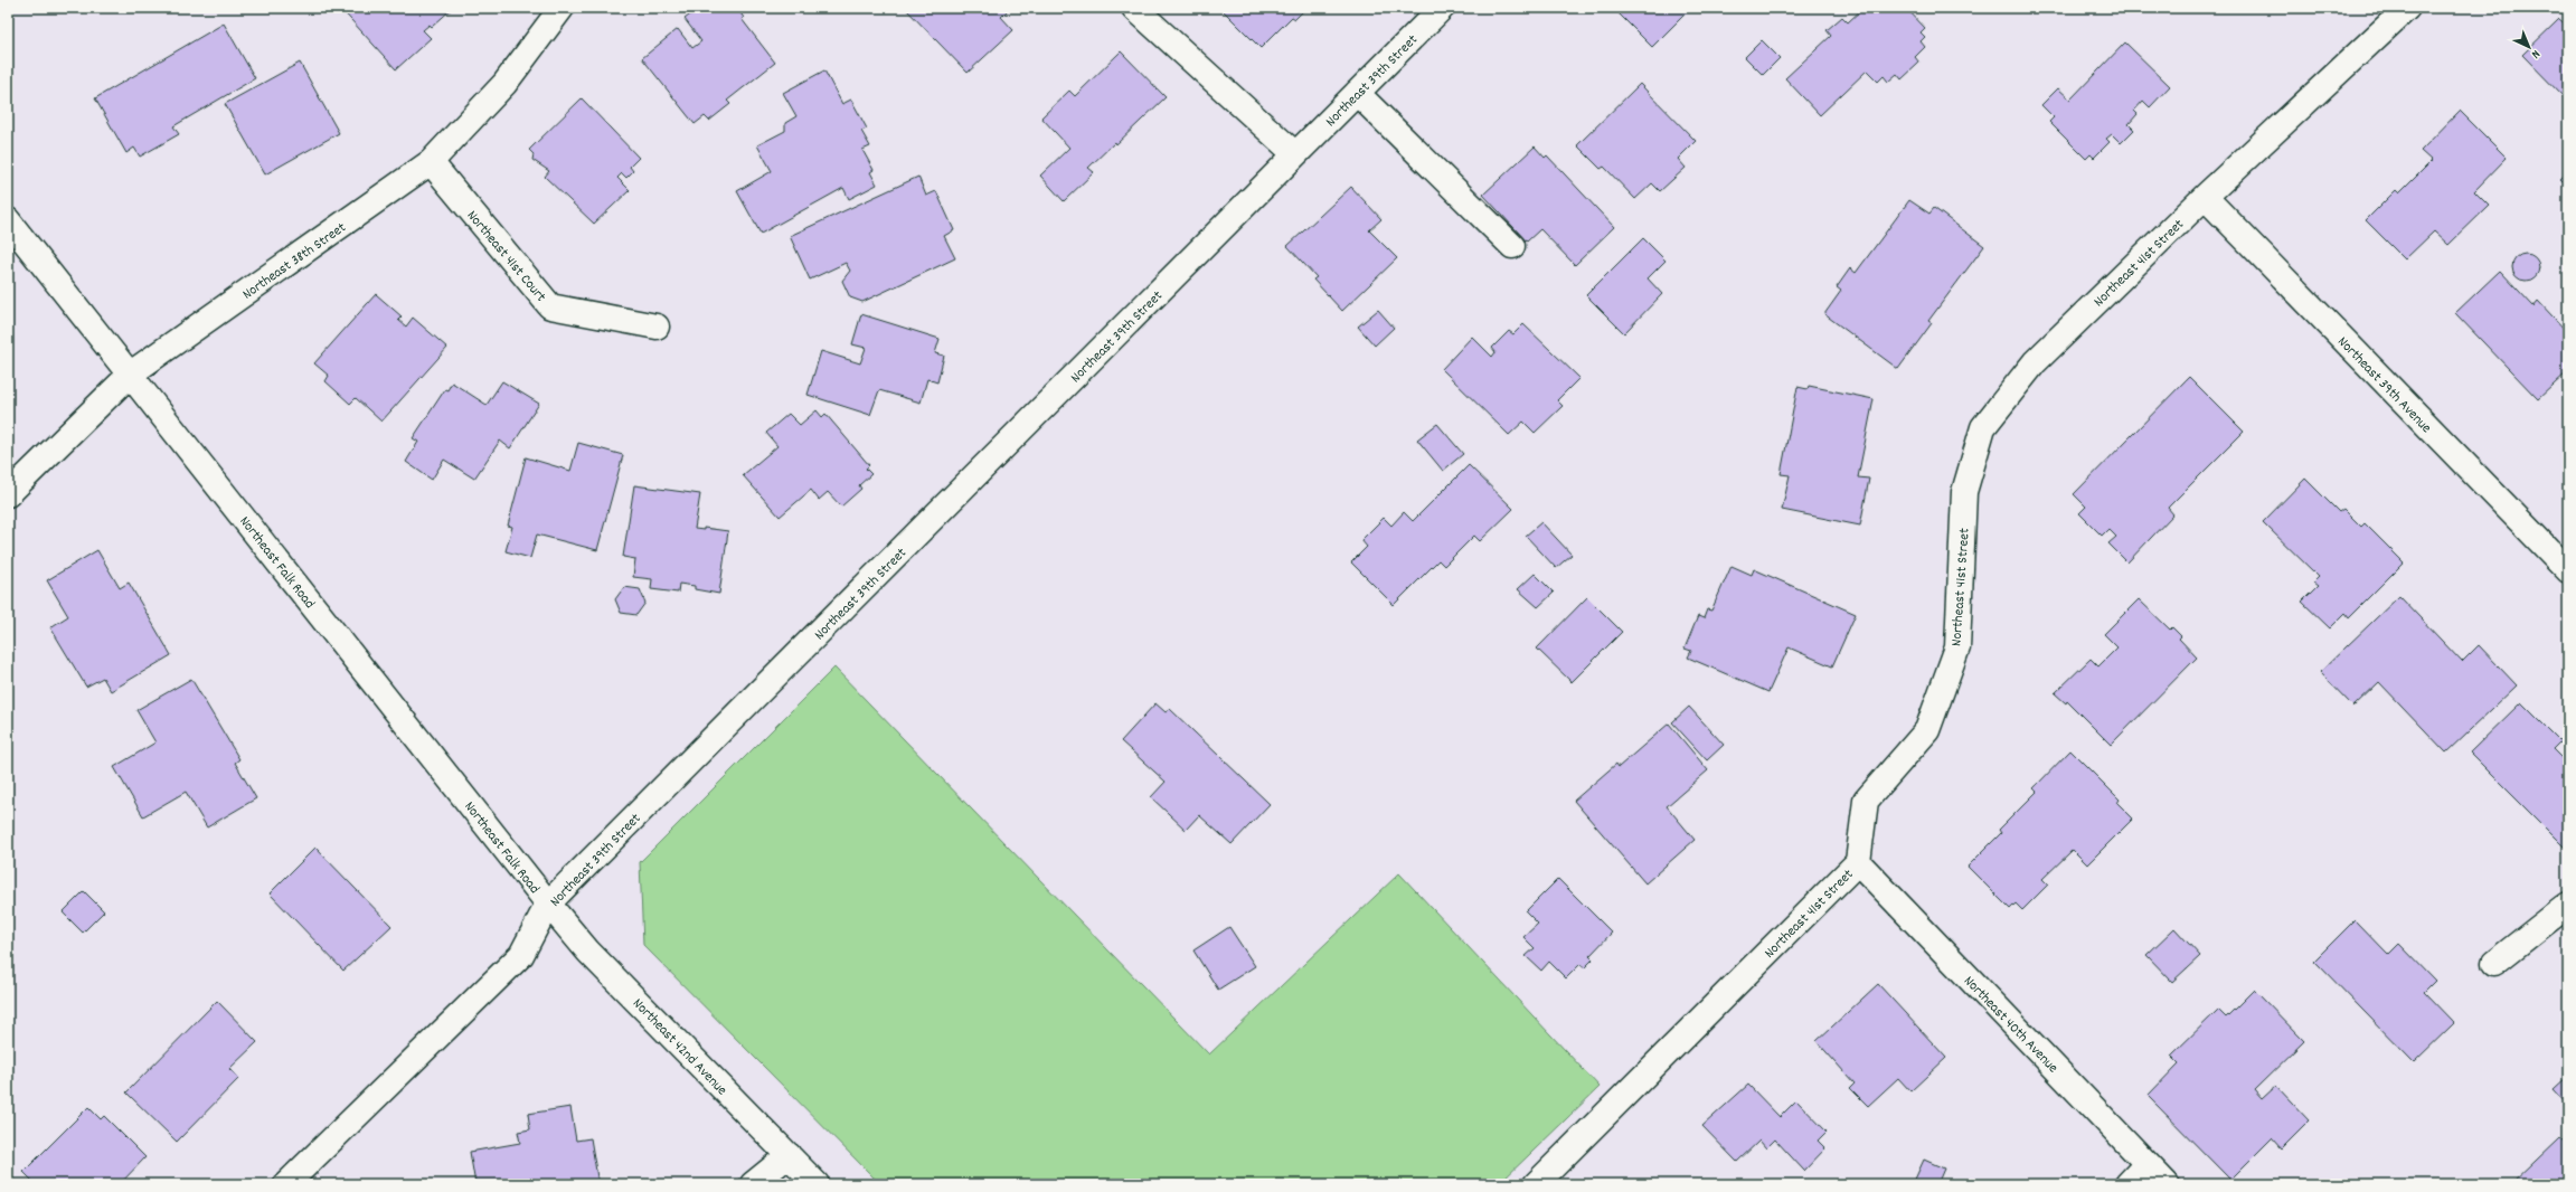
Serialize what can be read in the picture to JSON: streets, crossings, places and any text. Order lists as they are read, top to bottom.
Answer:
{
  "streets": {
    "street": [
      "Northeast 39th Street",
      "Northeast 41st Court",
      "Northeast 38th Street",
      "Northeast 41st Street",
      "Northeast 39th Avenue",
      "Northeast Falk Road",
      "Northeast 40th Avenue",
      "Northeast 42nd Avenue"
    ]
  },
  "crossings": [
    ["Northeast 39th Street", "Northeast Falk Road"],
    ["Northeast 39th Street", "Northeast 42nd Avenue"],
    ["Northeast 41st Court", "Northeast 38th Street"],
    ["Northeast 38th Street", "Northeast Falk Road"],
    ["Northeast 41st Street", "Northeast 39th Avenue"],
    ["Northeast 41st Street", "Northeast 40th Avenue"],
    ["Northeast Falk Road", "Northeast 42nd Avenue"]
  ],
  "north": "bottom right"
}
